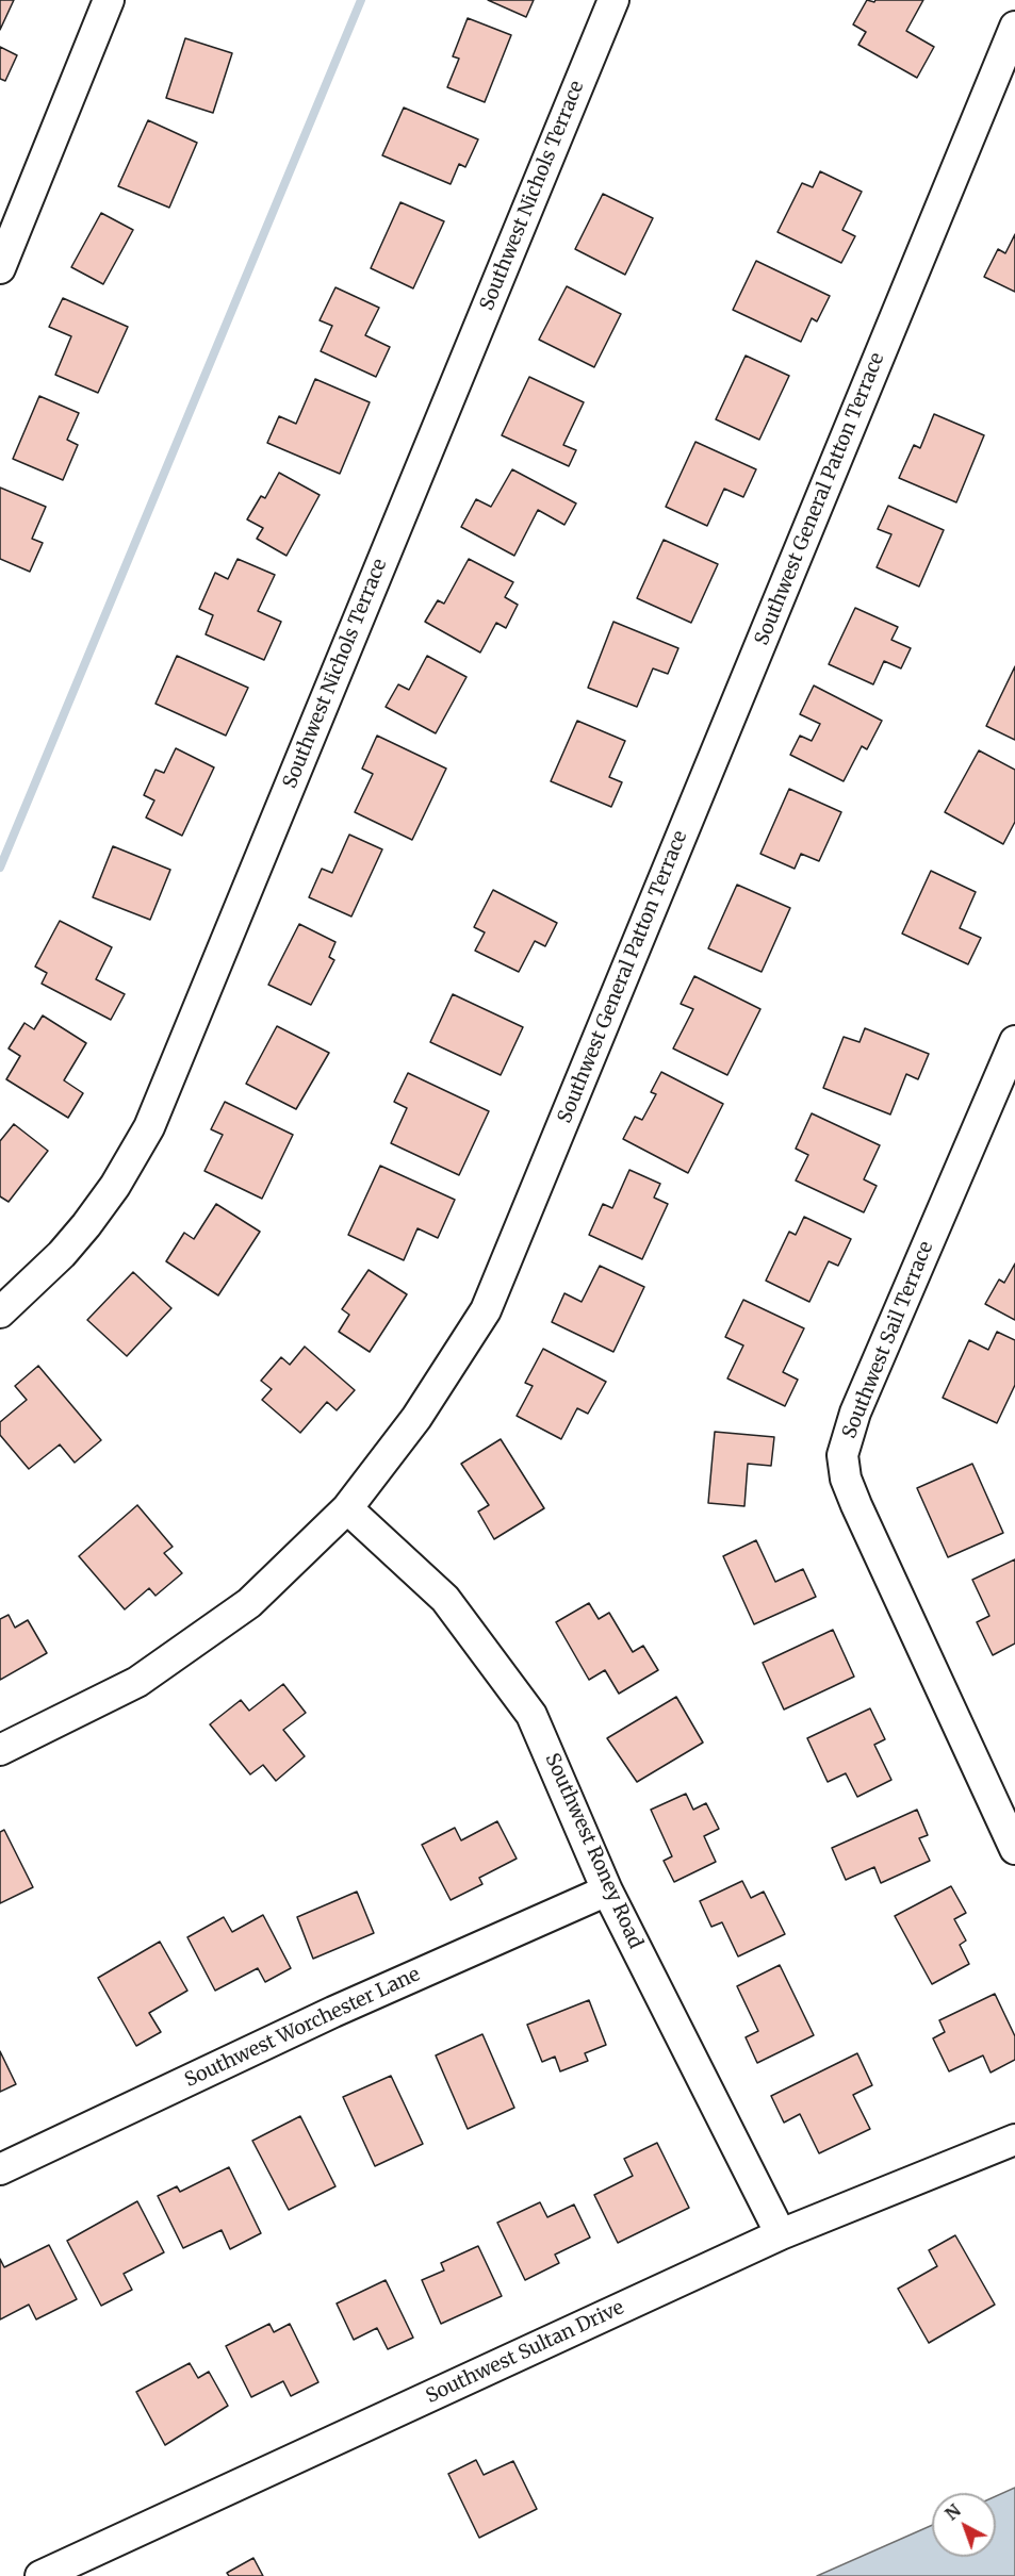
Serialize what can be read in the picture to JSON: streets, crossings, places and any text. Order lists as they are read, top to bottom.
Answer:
{
  "streets": {
    "street": [
      "Southwest Nichols Terrace",
      "Southwest General Patton Terrace",
      "Southwest Sail Terrace",
      "Southwest Roney Road",
      "Southwest Worchester Lane",
      "Southwest Sultan Drive"
    ]
  },
  "crossings": [
    ["Southwest General Patton Terrace", "Southwest Roney Road"],
    ["Southwest Roney Road", "Southwest Worchester Lane"],
    ["Southwest Roney Road", "Southwest Sultan Drive"]
  ],
  "north": "top left"
}
